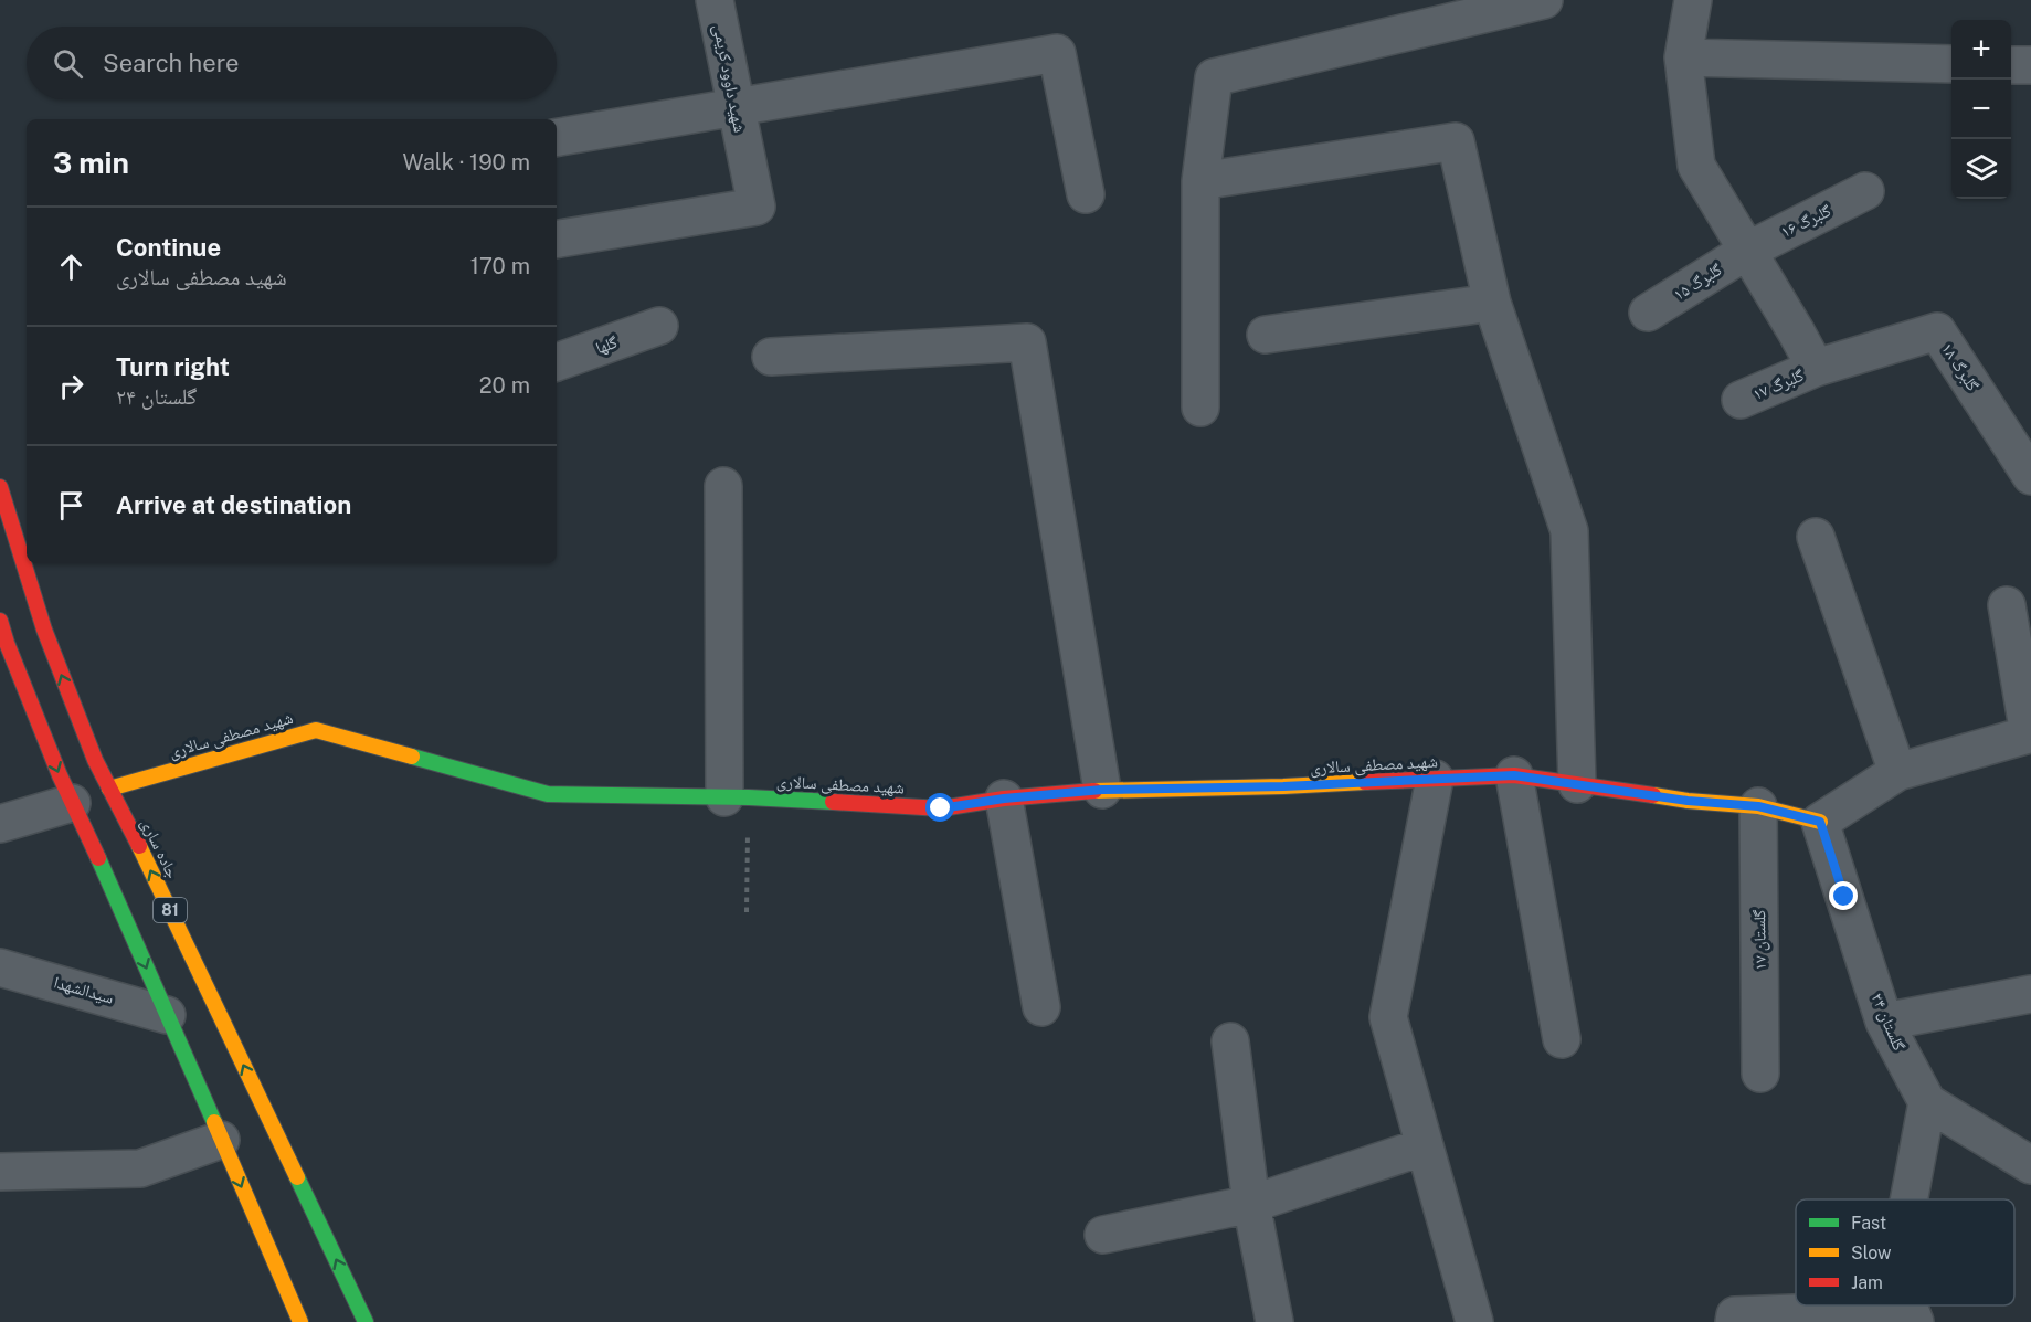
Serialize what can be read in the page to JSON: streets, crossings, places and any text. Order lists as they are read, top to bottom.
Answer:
{
  "streets": {
    "main road": ["شهید مصطفی سالاری", "جاده ساری", "81"],
    "street": [
      "شهید داوود کریمی",
      "گلبرگ ۱۶",
      "گلبرگ ۱۵",
      "گلها",
      "گلبرگ ۱۸",
      "گلبرگ ۱۷",
      "گلستان ۱۷",
      "سیدالشهدا",
      "گلستان ۲۴"
    ]
  },
  "crossings": [
    ["گلبرگ ۱۶", "گلبرگ ۱۵"],
    ["گلبرگ ۱۸", "گلبرگ ۱۷"],
    ["شهید مصطفی سالاری", "جاده ساری"],
    ["شهید مصطفی سالاری", "گلستان ۱۷"],
    ["شهید مصطفی سالاری", "گلستان ۲۴"],
    ["81", "سیدالشهدا"]
  ],
  "legend": ["Fast", "Slow", "Jam"],
  "page": {
    "map_buttons": ["+", "−"],
    "search": "Search here",
    "heading": ["3 min", "Walk · 190 m"],
    "list": [
      ["Continue", "شهید مصطفی سالاری", "170 m"],
      ["Turn right", "گلستان ۲۴", "20 m"],
      "Arrive at destination"
    ]
  }
}
